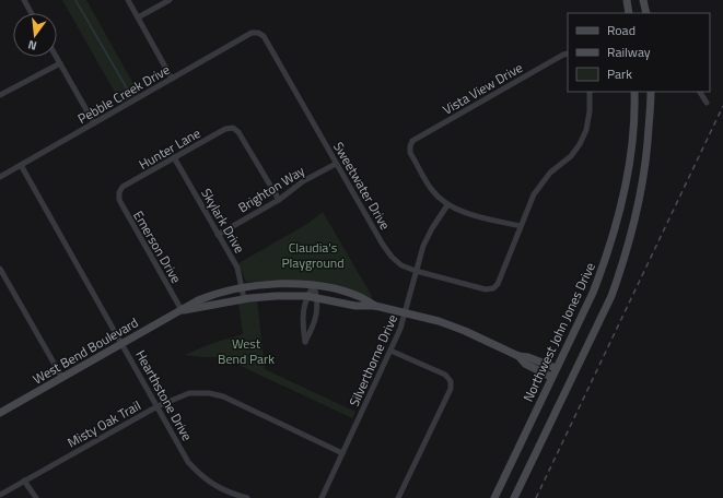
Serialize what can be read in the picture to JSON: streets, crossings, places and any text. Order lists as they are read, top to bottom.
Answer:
{
  "streets": {
    "main road": ["Northwest John Jones Drive", "West Bend Boulevard"],
    "street": [
      "Vista View Drive",
      "Pebble Creek Drive",
      "Hunter Lane",
      "Sweetwater Drive",
      "Brighton Way",
      "Skylark Drive",
      "Emerson Drive",
      "Silverthorne Drive",
      "Hearthstone Drive",
      "Misty Oak Trail"
    ]
  },
  "crossings": [
    ["Vista View Drive", "Silverthorne Drive"],
    ["Pebble Creek Drive", "Sweetwater Drive"],
    ["Pebble Creek Drive", "Hearthstone Drive"],
    ["Hunter Lane", "Brighton Way"],
    ["Hunter Lane", "Skylark Drive"],
    ["Hunter Lane", "Emerson Drive"],
    ["Sweetwater Drive", "Brighton Way"],
    ["Sweetwater Drive", "Silverthorne Drive"],
    ["Brighton Way", "Skylark Drive"],
    ["Skylark Drive", "West Bend Boulevard"],
    ["Emerson Drive", "West Bend Boulevard"],
    ["Northwest John Jones Drive", "West Bend Boulevard"],
    ["West Bend Boulevard", "Silverthorne Drive"],
    ["West Bend Boulevard", "Hearthstone Drive"],
    ["Silverthorne Drive", "Misty Oak Trail"],
    ["Hearthstone Drive", "Misty Oak Trail"]
  ],
  "parks": ["Claudia's Playground", "West Bend Park"],
  "legend": ["Road", "Railway", "Park"],
  "north": "bottom"
}
